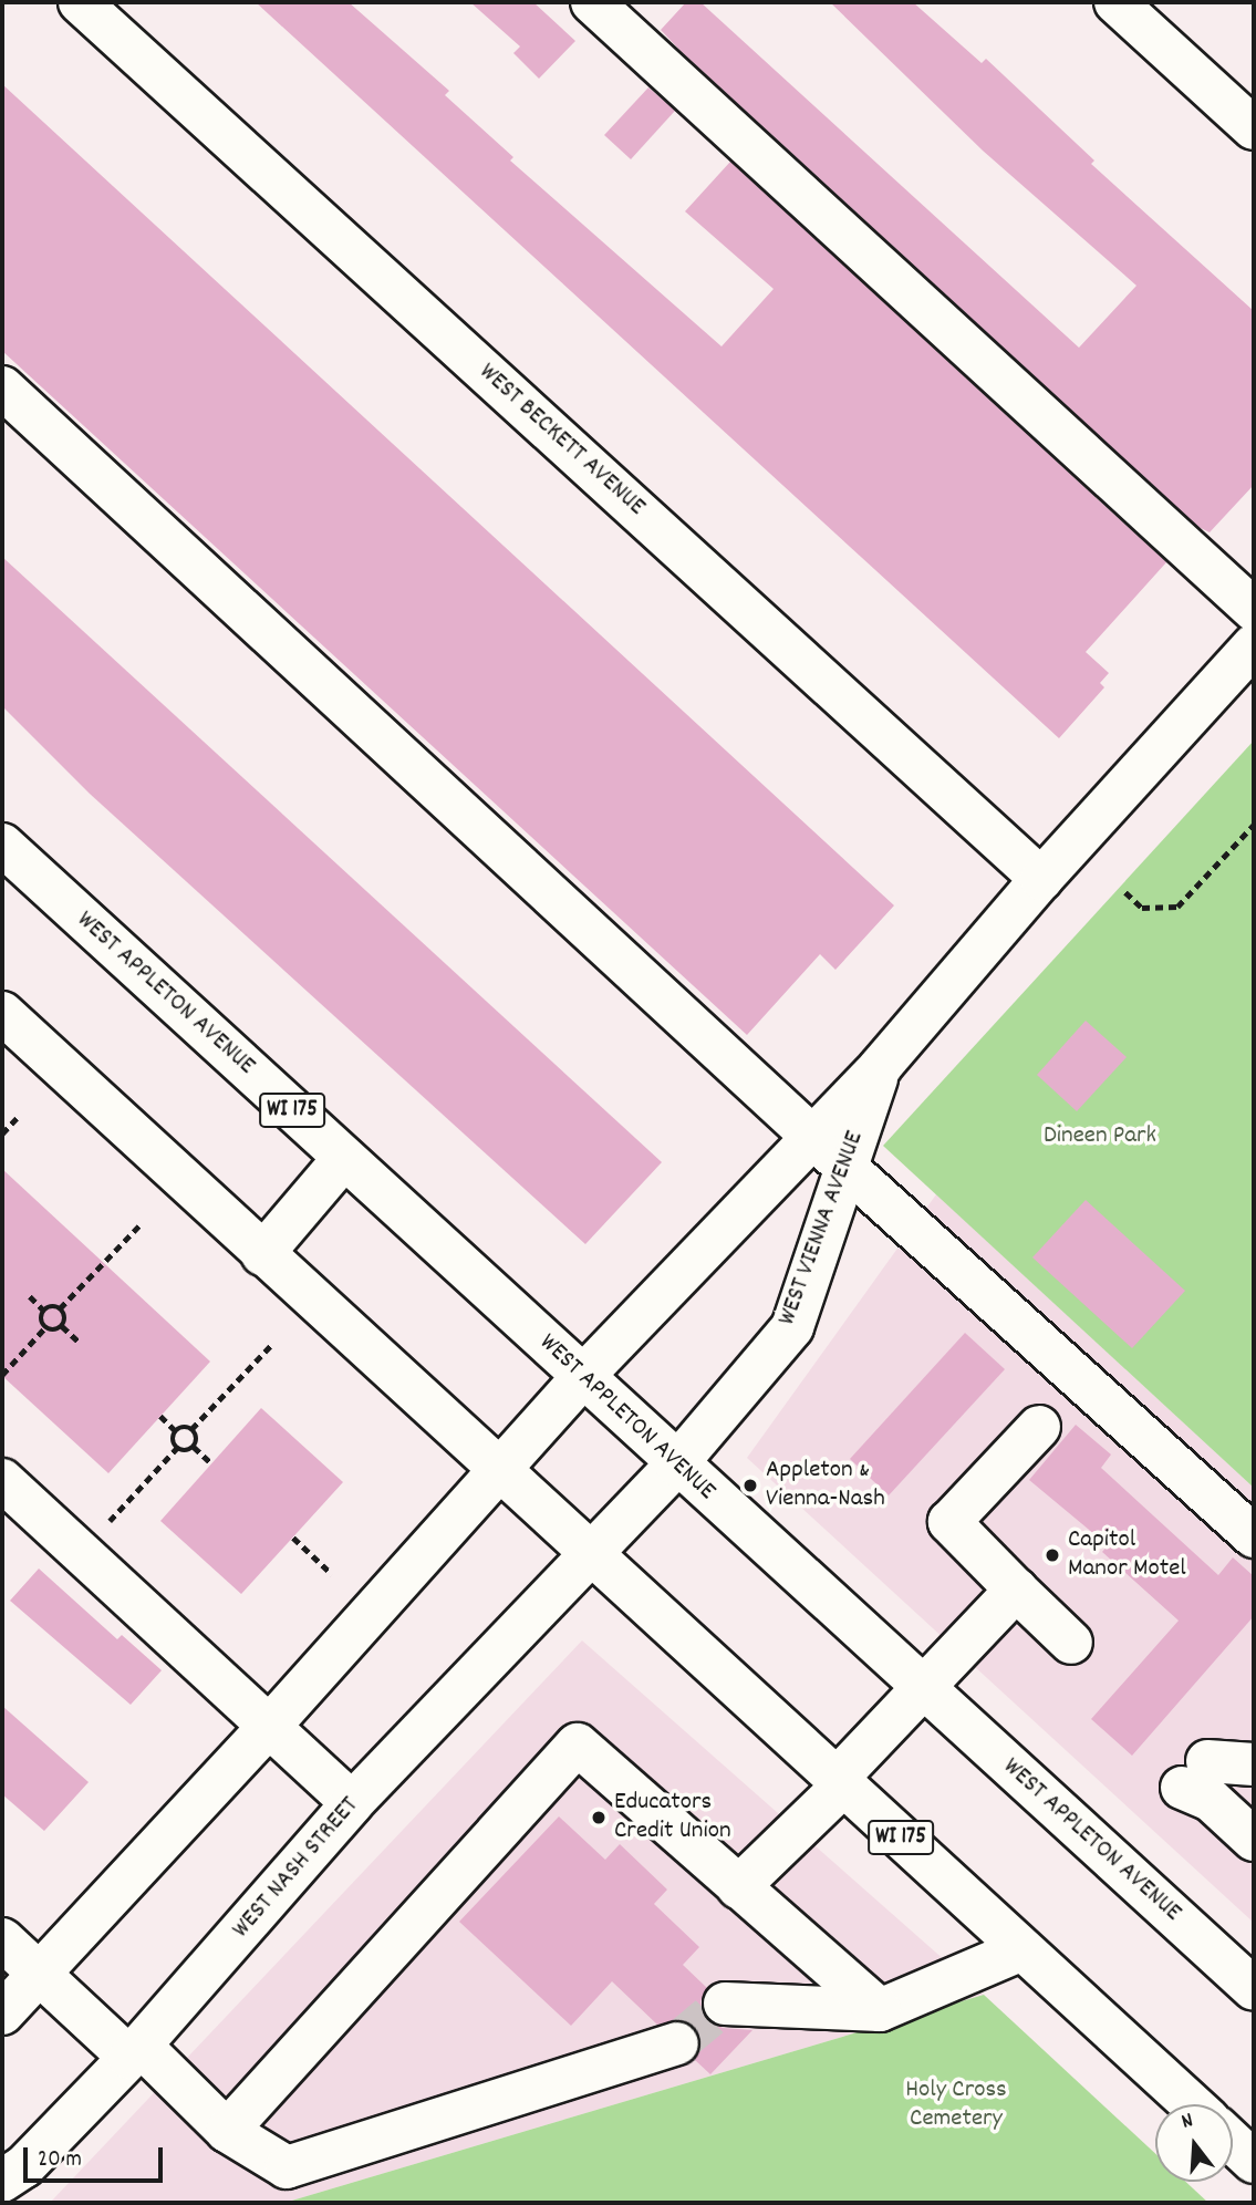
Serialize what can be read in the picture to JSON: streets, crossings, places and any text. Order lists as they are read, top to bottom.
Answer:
{
  "streets": {
    "street": [
      "WEST BECKETT AVENUE",
      "WEST APPLETON AVENUE",
      "WI 175",
      "WEST VIENNA AVENUE",
      "WEST NASH STREET"
    ]
  },
  "crossings": [
    ["WEST BECKETT AVENUE", "WEST VIENNA AVENUE"],
    ["WEST APPLETON AVENUE", "WEST VIENNA AVENUE"],
    ["WI 175", "WEST VIENNA AVENUE"],
    ["WI 175", "WEST NASH STREET"],
    ["WEST VIENNA AVENUE", "WEST NASH STREET"]
  ],
  "parks": ["Dineen Park", "Holy Cross Cemetery"],
  "places": ["Appleton & Vienna-Nash", "Capitol Manor Motel", "Educators Credit Union"],
  "scale_bar": "20 m",
  "north": "top"
}
